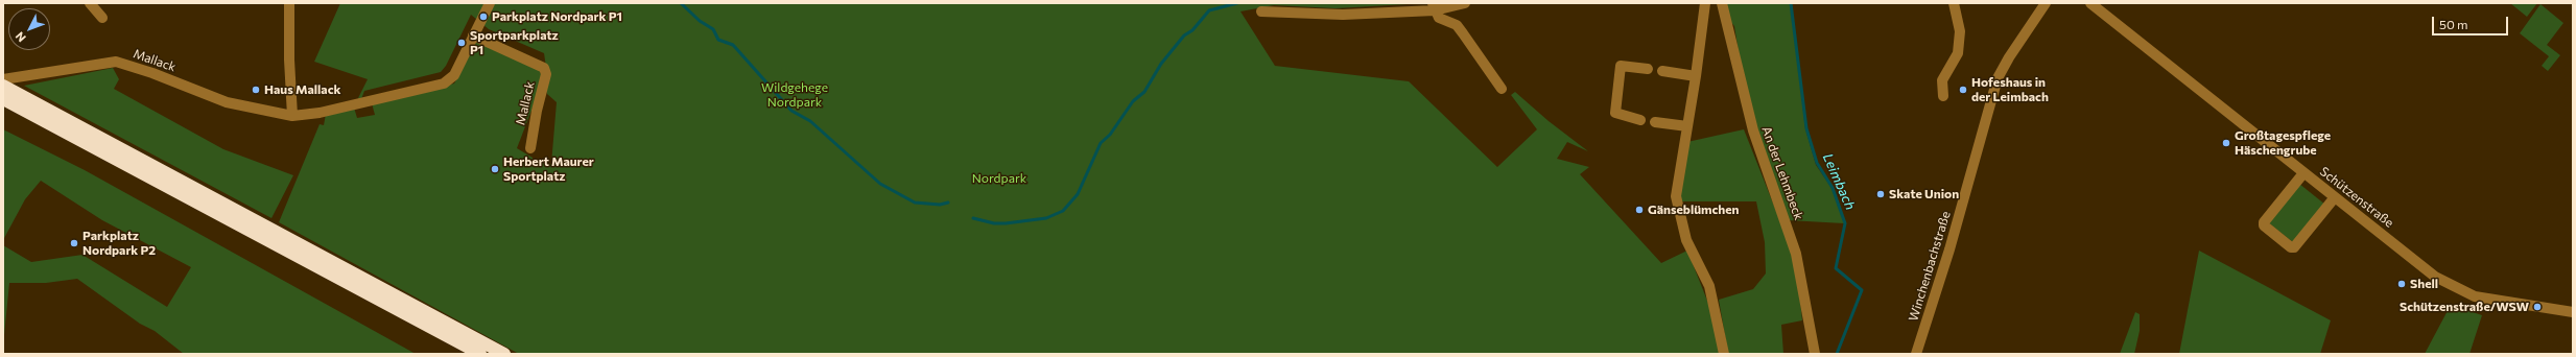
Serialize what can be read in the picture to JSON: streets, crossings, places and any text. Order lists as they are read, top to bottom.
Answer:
{
  "streets": {
    "street": [
      "Mallack",
      "An der Lehmbeck",
      "Schützenstraße",
      "Winchenbachstraße"
    ]
  },
  "water": ["Leimbach"],
  "parks": ["Wildgehege Nordpark", "Nordpark"],
  "places": [
    "Parkplatz Nordpark P1",
    "Sportparkplatz P1",
    "Haus Mallack",
    "Hofeshaus in der Leimbach",
    "Großtagespflege Häschengrube",
    "Herbert Maurer Sportplatz",
    "Skate Union",
    "Gänseblümchen",
    "Parkplatz Nordpark P2",
    "Shell",
    "Schützenstraße/WSW"
  ],
  "scale_bar": "50 m",
  "north": "bottom left"
}
